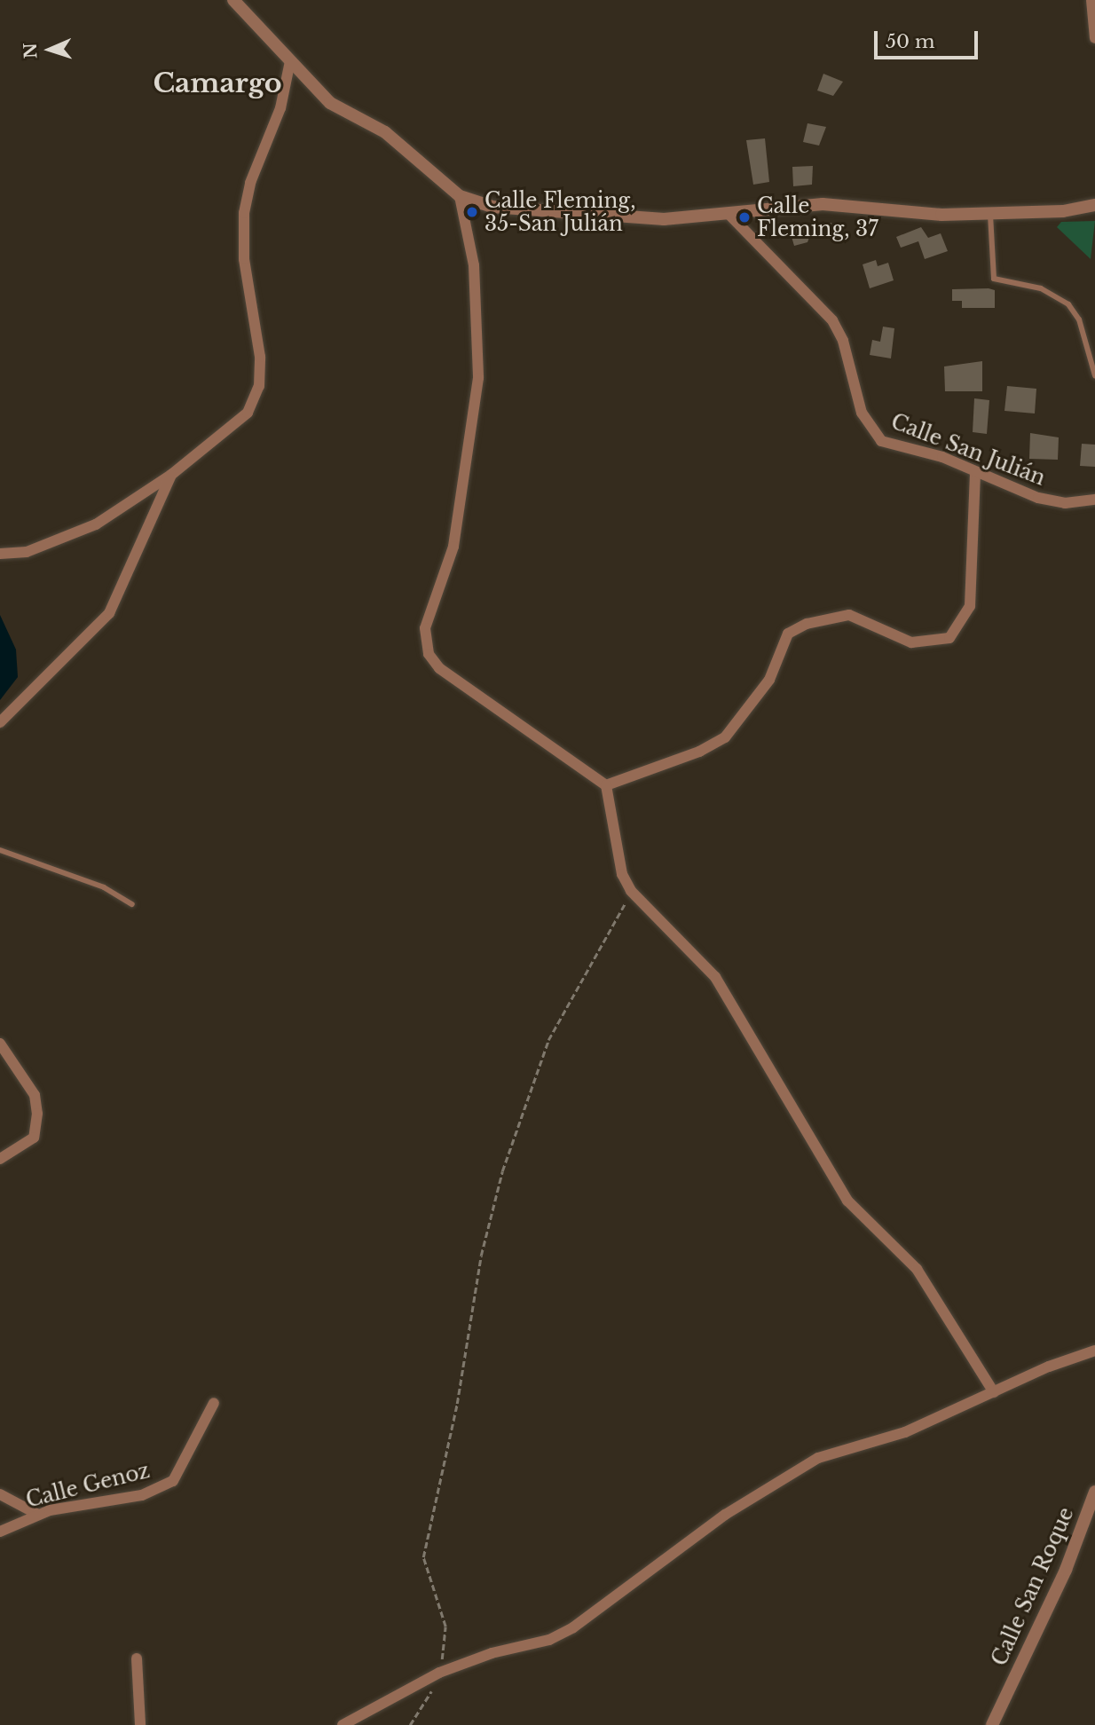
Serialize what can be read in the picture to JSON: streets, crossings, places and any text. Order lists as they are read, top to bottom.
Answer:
{
  "streets": {
    "street": ["Calle San Julián", "Calle Genoz", "Calle San Roque"]
  },
  "districts": ["Camargo"],
  "places": ["Calle Fleming, 35-San Julián", "Calle Fleming, 37"],
  "scale_bar": "50 m",
  "north": "left"
}
